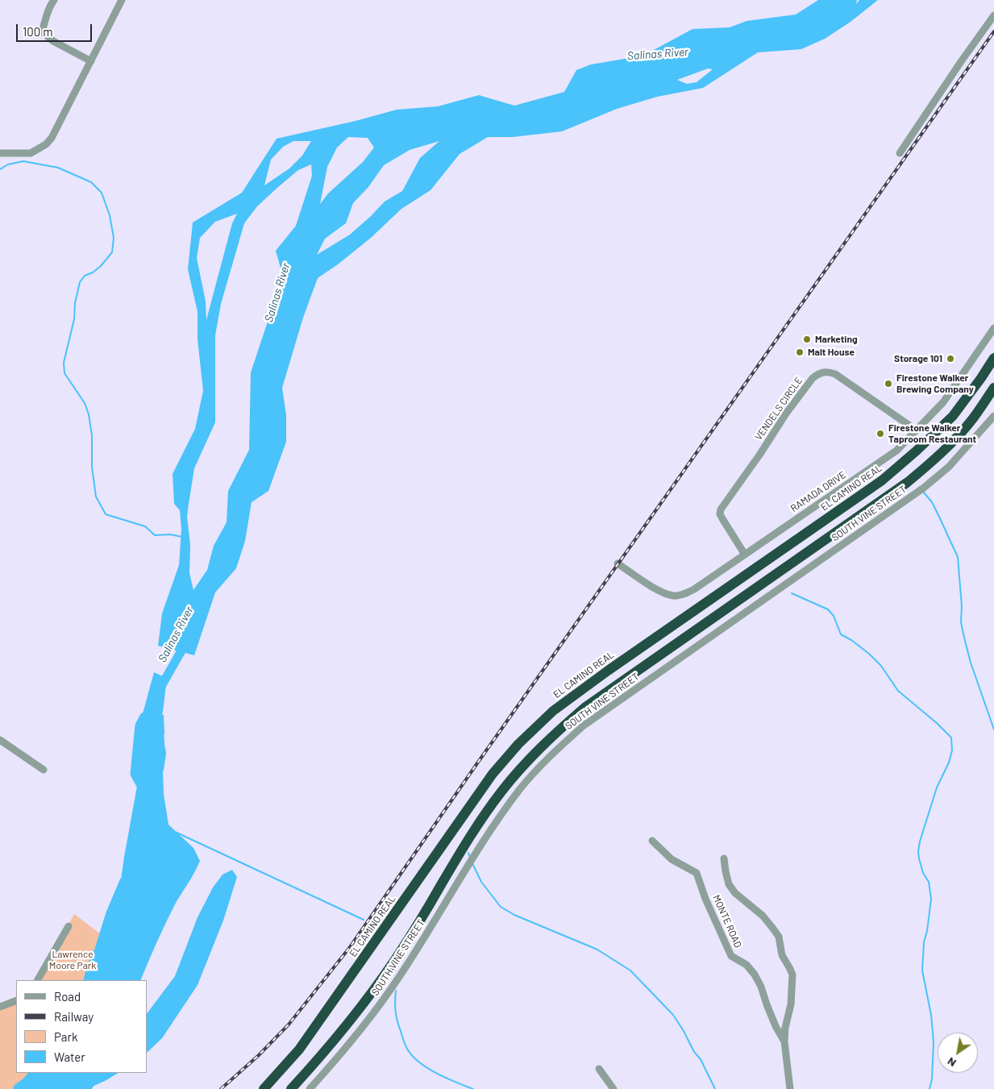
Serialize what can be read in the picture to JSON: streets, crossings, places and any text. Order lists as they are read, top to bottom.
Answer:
{
  "streets": {
    "highway": ["EL CAMINO REAL"],
    "street": [
      "VENDELS CIRCLE",
      "RAMADA DRIVE",
      "SOUTH VINE STREET",
      "MONTE ROAD"
    ]
  },
  "crossings": [
    ["VENDELS CIRCLE", "RAMADA DRIVE"]
  ],
  "water": ["Salinas River"],
  "parks": ["Lawrence Moore Park"],
  "places": [
    "Marketing",
    "Malt House",
    "Storage 101",
    "Firestone Walker Brewing Company",
    "Firestone Walker Taproom Restaurant"
  ],
  "legend": [
    "Road",
    "Railway",
    "Park",
    "Water"
  ],
  "scale_bar": "100 m",
  "north": "bottom left"
}
